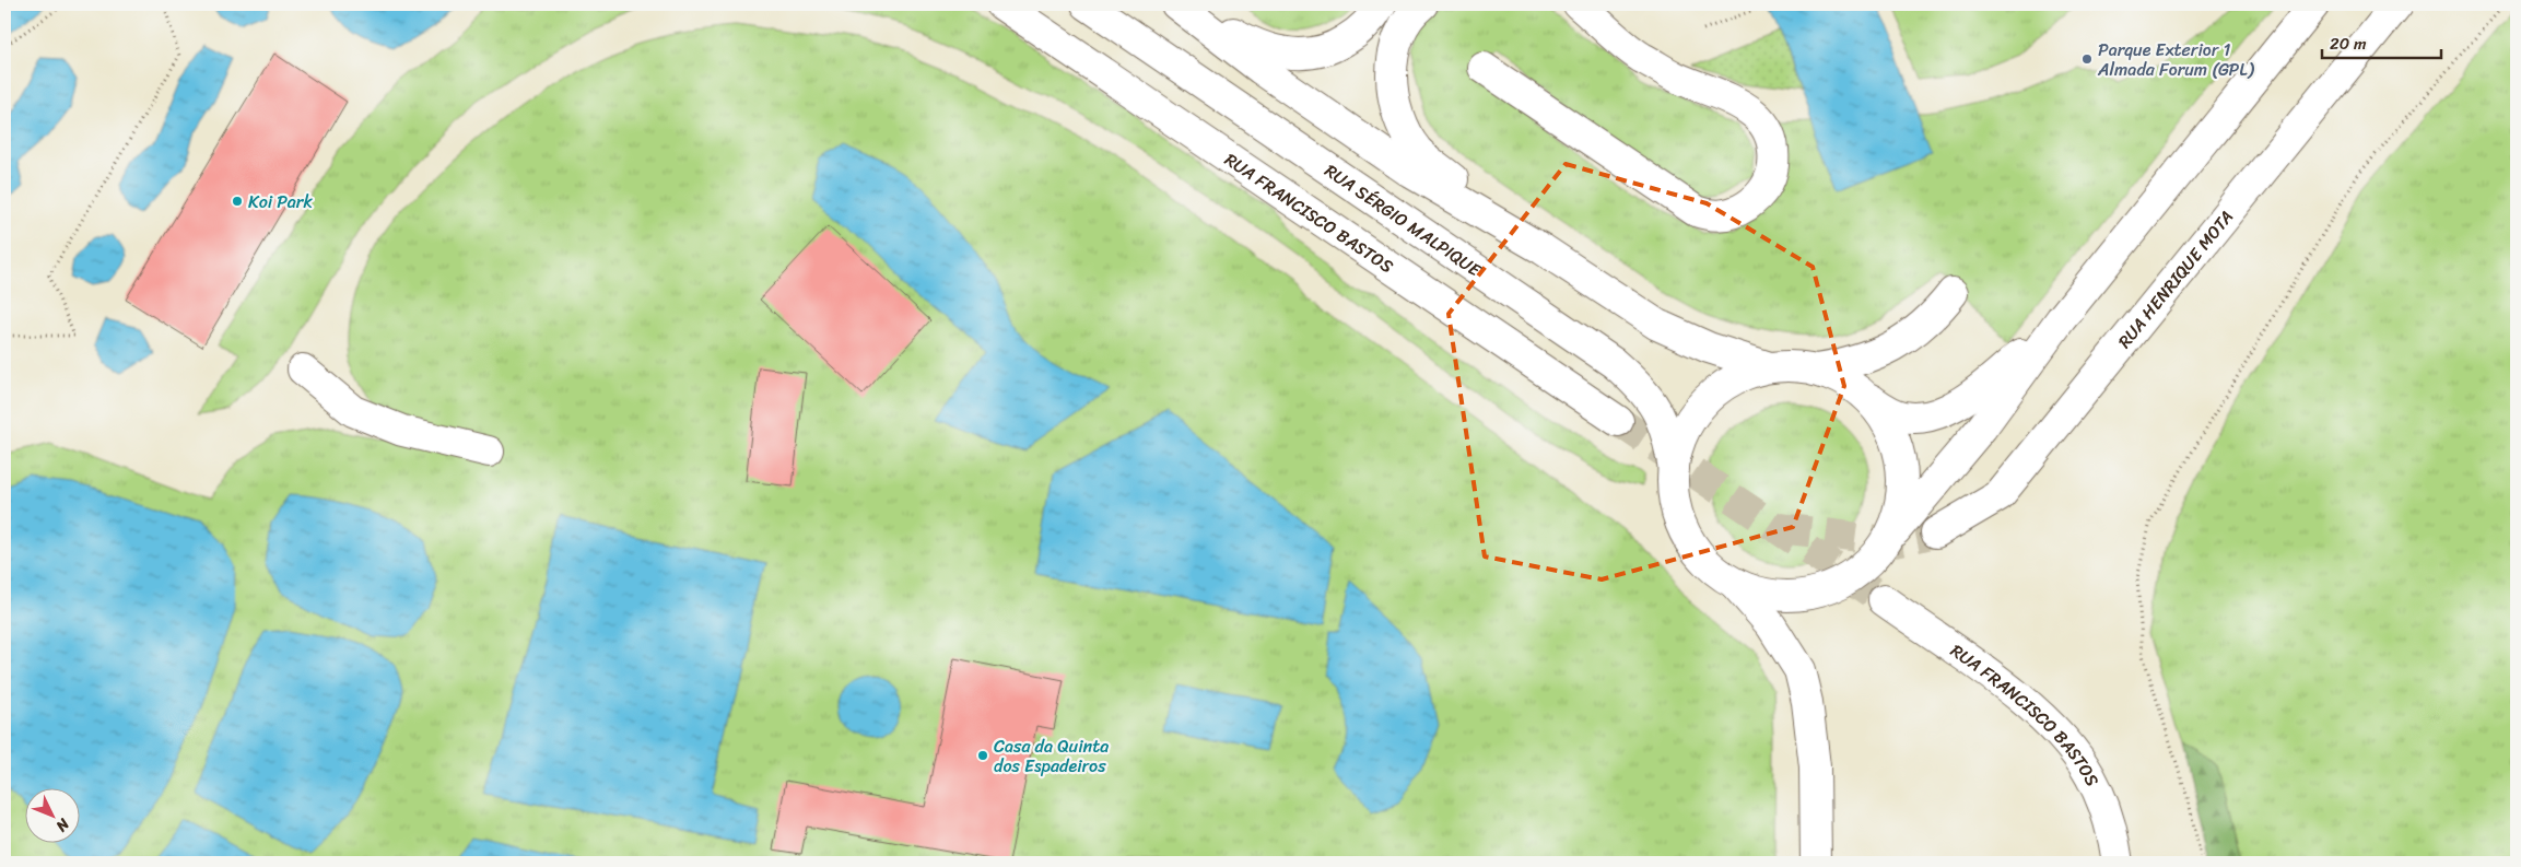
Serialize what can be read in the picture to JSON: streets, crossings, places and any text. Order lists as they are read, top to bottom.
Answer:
{
  "streets": {
    "street": ["RUA FRANCISCO BASTOS", "RUA SÉRGIO MALPIQUE", "RUA HENRIQUE MOTA"]
  },
  "places": ["Parque Exterior 1 Almada Forum (GPL)", "Koi Park", "Casa da Quinta dos Espadeiros"],
  "scale_bar": "20 m",
  "north": "bottom right"
}
